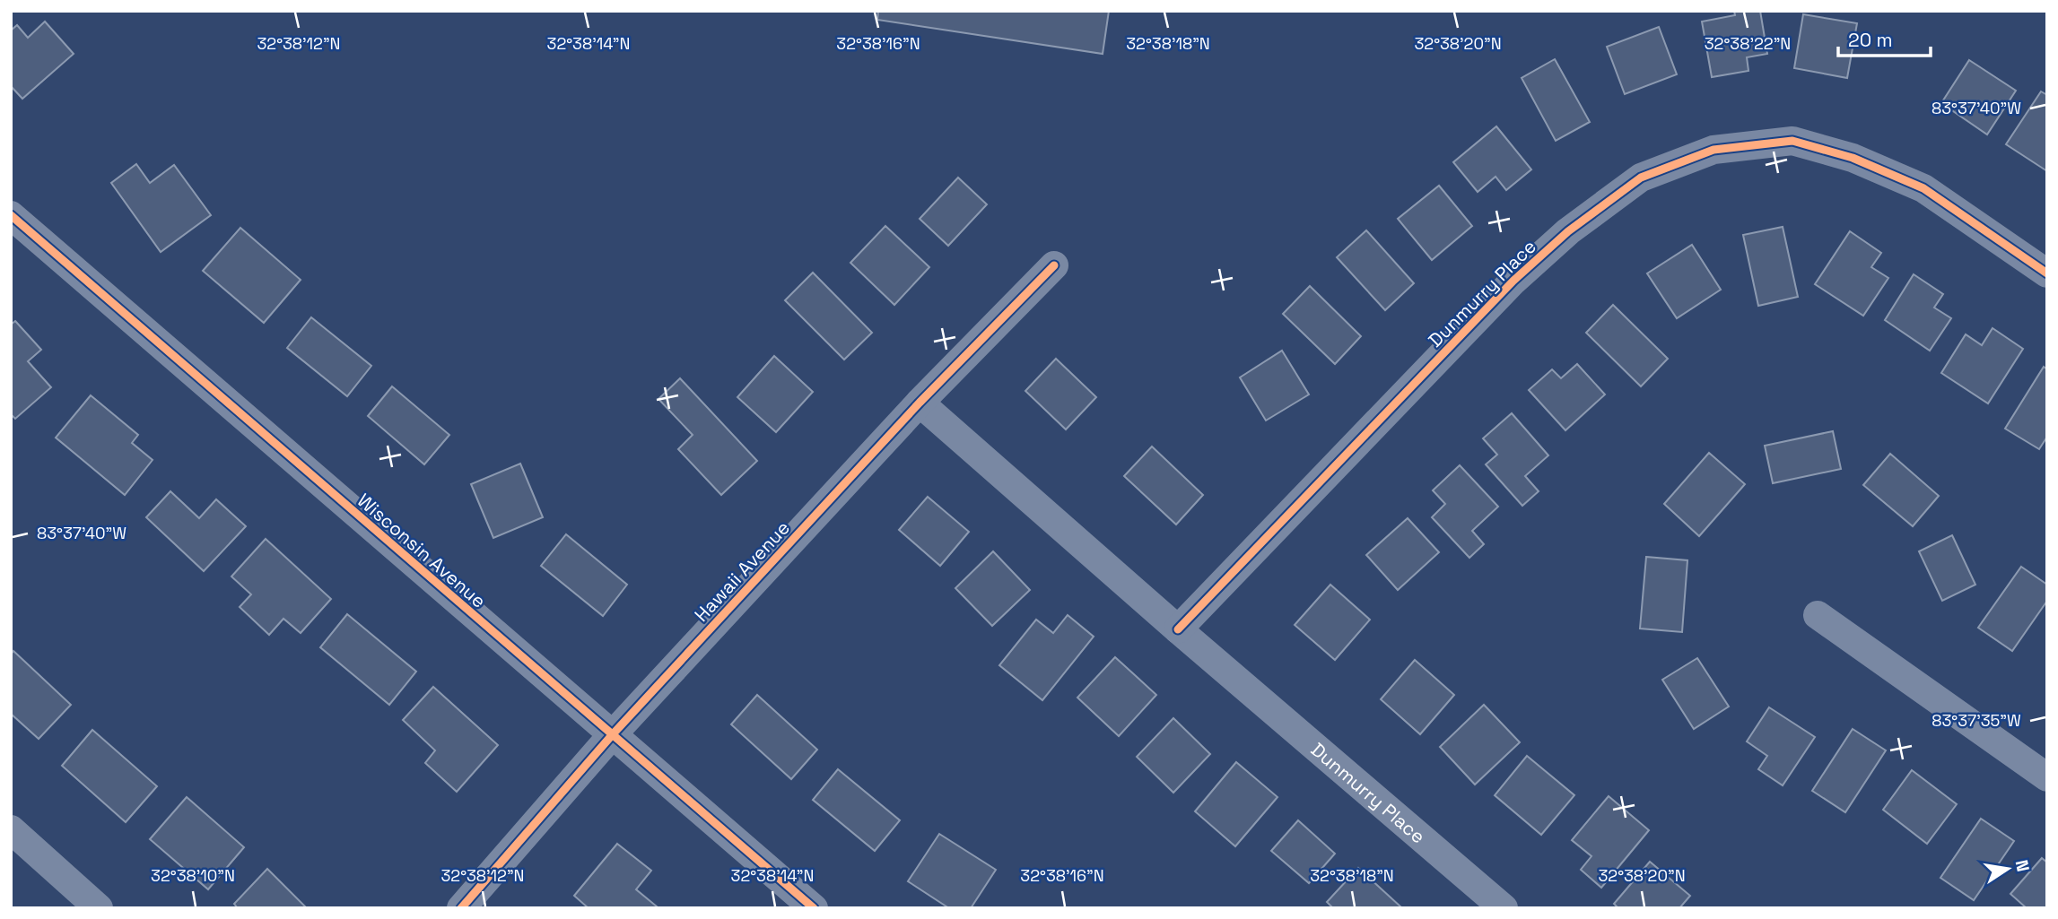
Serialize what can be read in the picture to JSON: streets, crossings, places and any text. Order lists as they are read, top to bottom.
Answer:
{
  "streets": {
    "street": ["Dunmurry Place", "Wisconsin Avenue", "Hawaii Avenue"]
  },
  "crossings": [
    ["Dunmurry Place", "Hawaii Avenue"],
    ["Wisconsin Avenue", "Hawaii Avenue"]
  ],
  "scale_bar": "20 m",
  "north": "right",
  "coordinates": [
    "32°38'12\"N",
    "32°38'14\"N",
    "32°38'16\"N",
    "32°38'18\"N",
    "32°38'20\"N",
    "32°38'22\"N",
    "83°37'40\"W",
    "83°37'35\"W",
    "32°38'10\"N"
  ]
}
